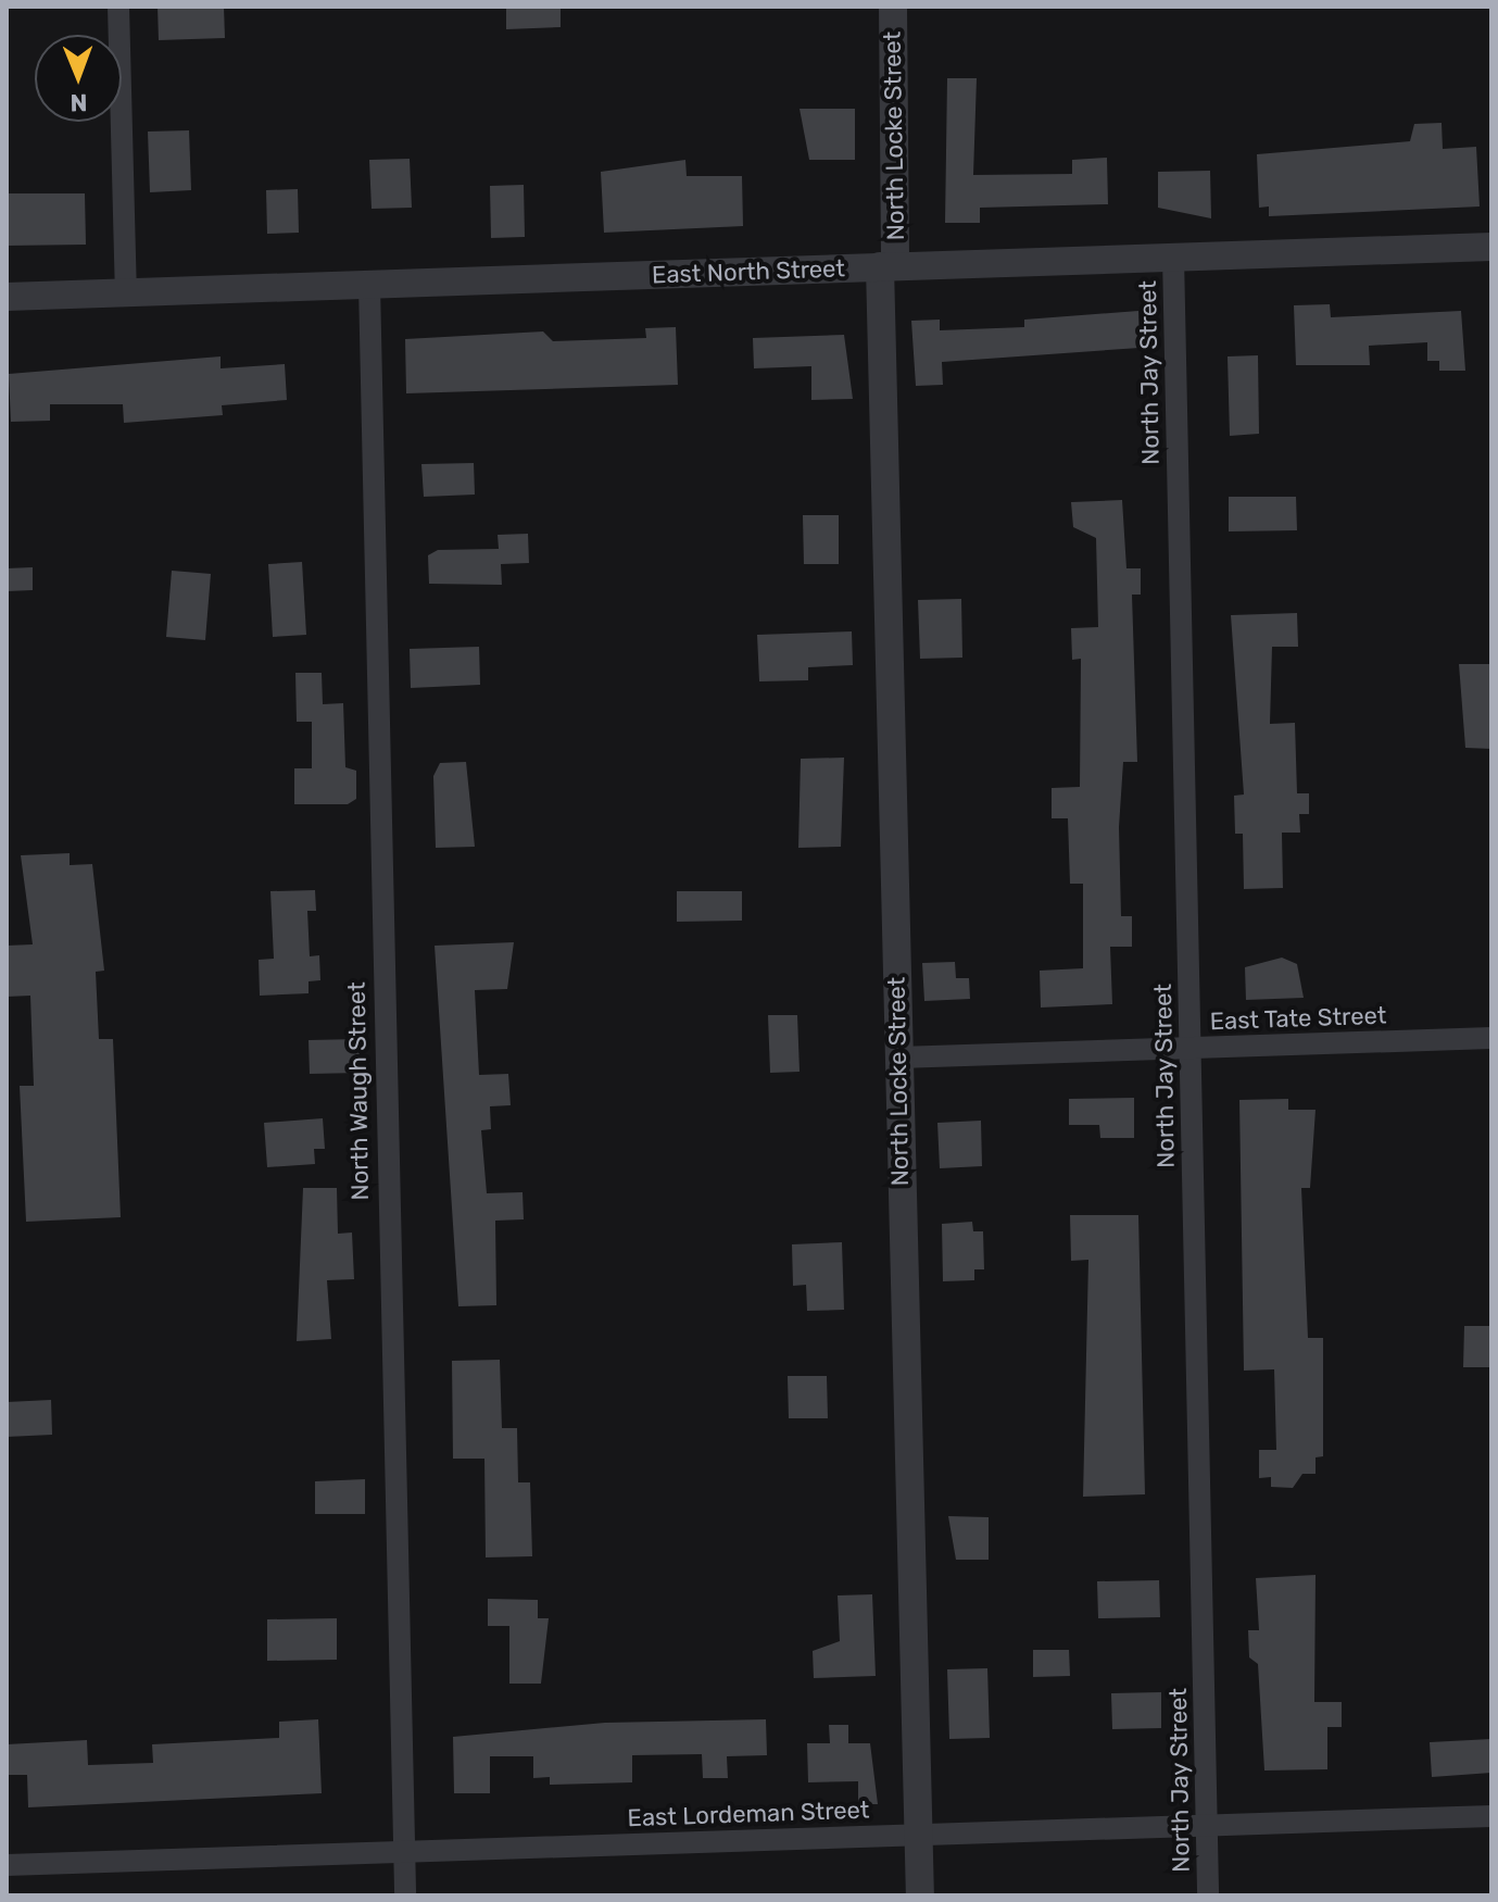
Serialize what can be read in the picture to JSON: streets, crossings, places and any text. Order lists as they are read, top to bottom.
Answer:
{
  "streets": {
    "street": [
      "North Locke Street",
      "East North Street",
      "North Jay Street",
      "East Tate Street",
      "North Waugh Street",
      "East Lordeman Street"
    ]
  },
  "crossings": [
    ["North Locke Street", "East North Street"],
    ["North Locke Street", "East Tate Street"],
    ["North Locke Street", "East Lordeman Street"],
    ["East North Street", "North Jay Street"],
    ["East North Street", "North Waugh Street"],
    ["North Jay Street", "East Tate Street"],
    ["North Jay Street", "East Lordeman Street"],
    ["North Waugh Street", "East Lordeman Street"]
  ],
  "north": "bottom"
}
